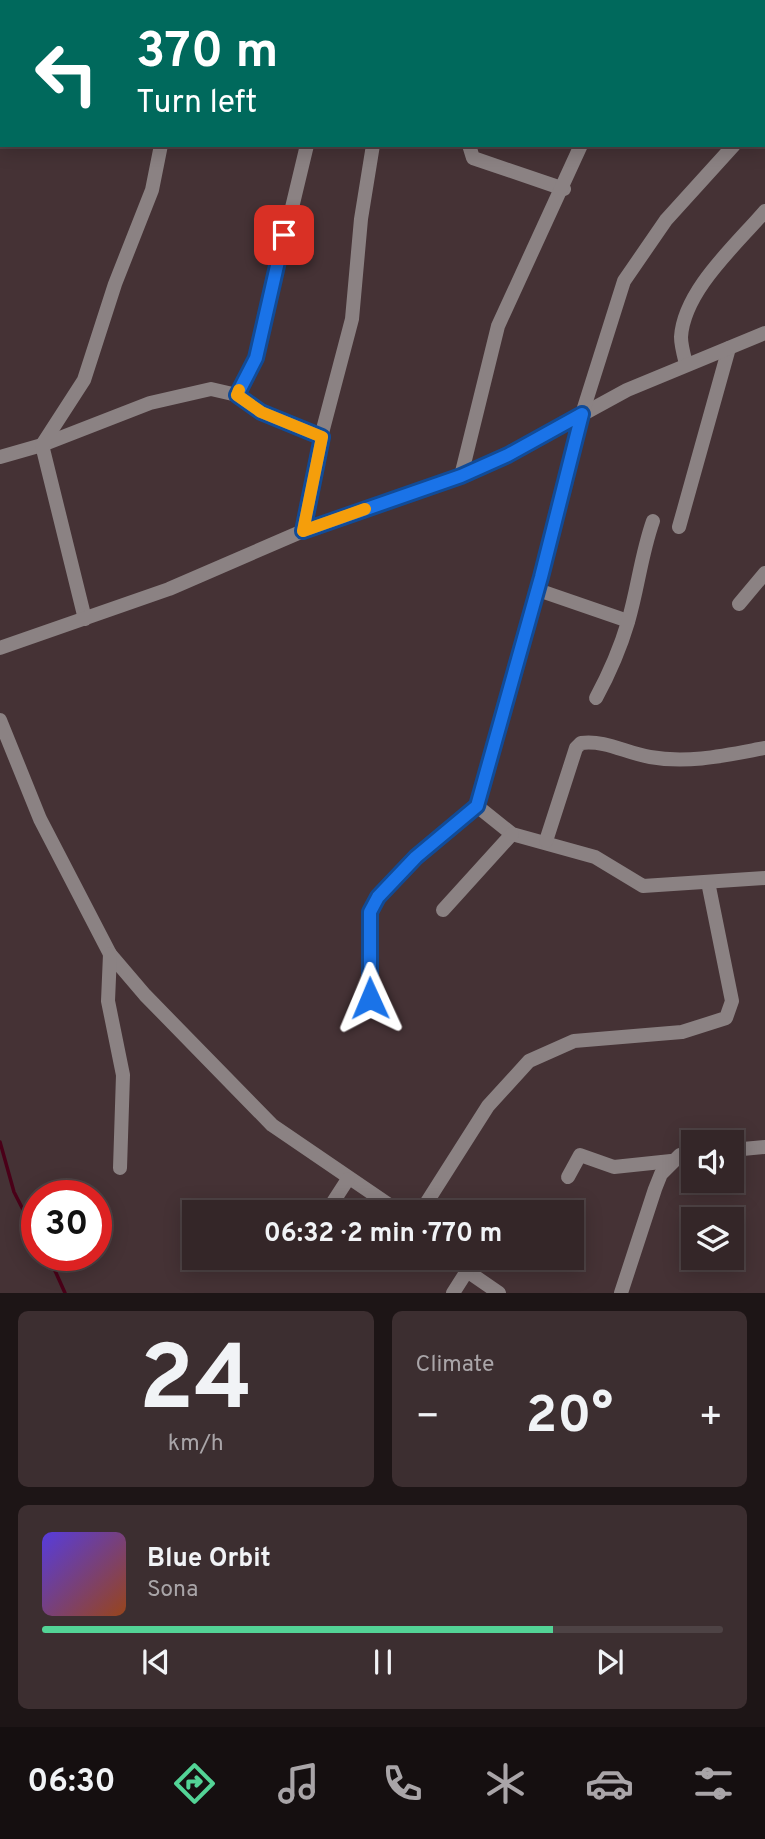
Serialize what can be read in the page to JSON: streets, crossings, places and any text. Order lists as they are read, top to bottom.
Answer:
{
  "page": {
    "turn": ["370 m", "Turn left"],
    "limit": "30",
    "trip": "06:32 · 2 min · 770 m",
    "tile": [
      ["24", "km/h"],
      "Climate"
    ],
    "heat": ["−", "20°", "+"],
    "song": ["Blue Orbit", "Sona"],
    "tabs": "06:30"
  }
}
